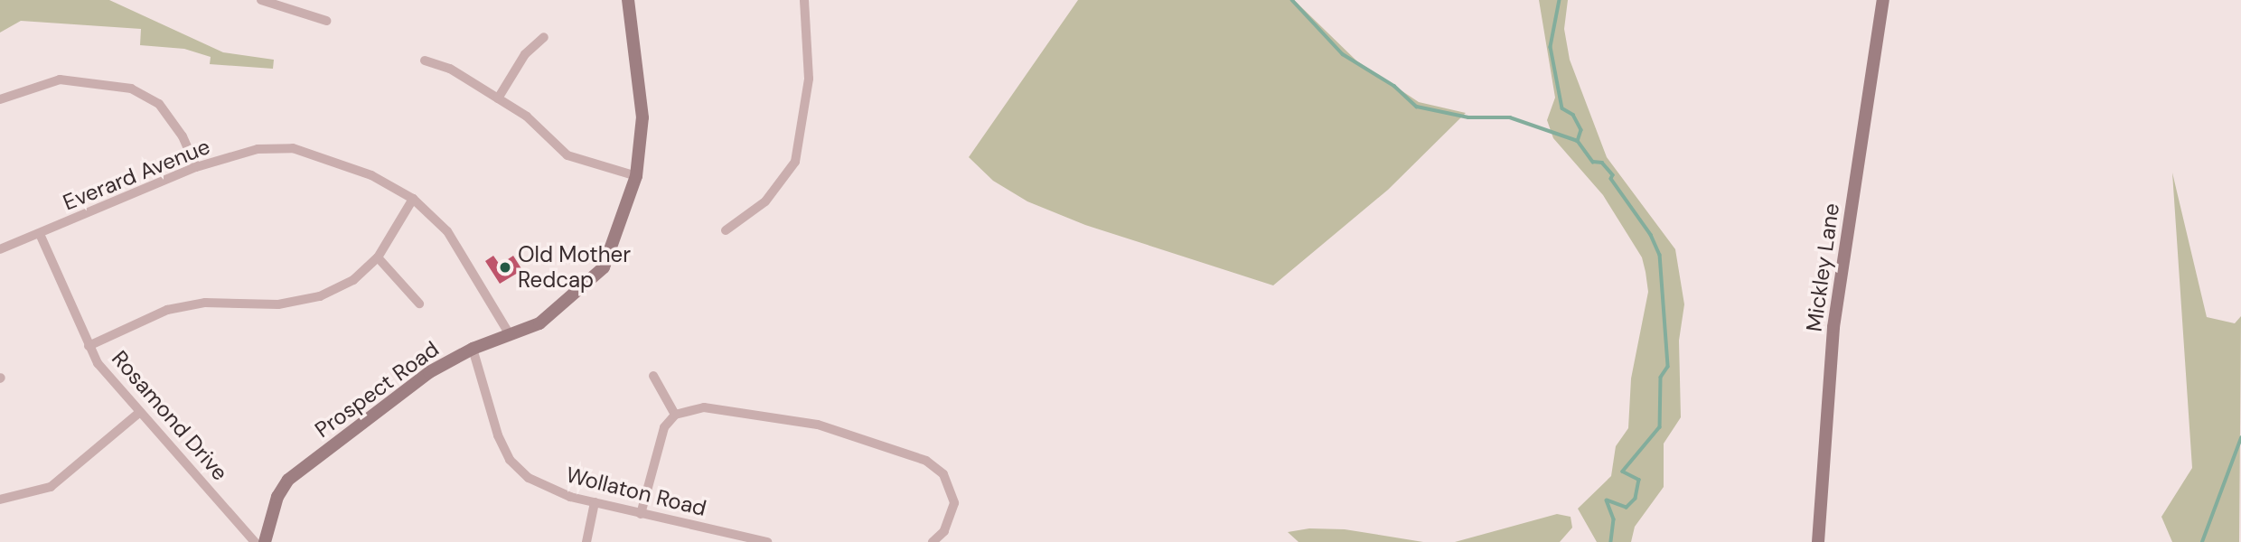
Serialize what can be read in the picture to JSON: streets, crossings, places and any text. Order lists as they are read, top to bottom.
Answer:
{
  "streets": {
    "street": [
      "Everard Avenue",
      "Mickley Lane",
      "Prospect Road",
      "Rosamond Drive",
      "Wollaton Road"
    ]
  },
  "crossings": [
    ["Everard Avenue", "Prospect Road"],
    ["Everard Avenue", "Rosamond Drive"],
    ["Prospect Road", "Wollaton Road"]
  ],
  "places": ["Old Mother Redcap"]
}
